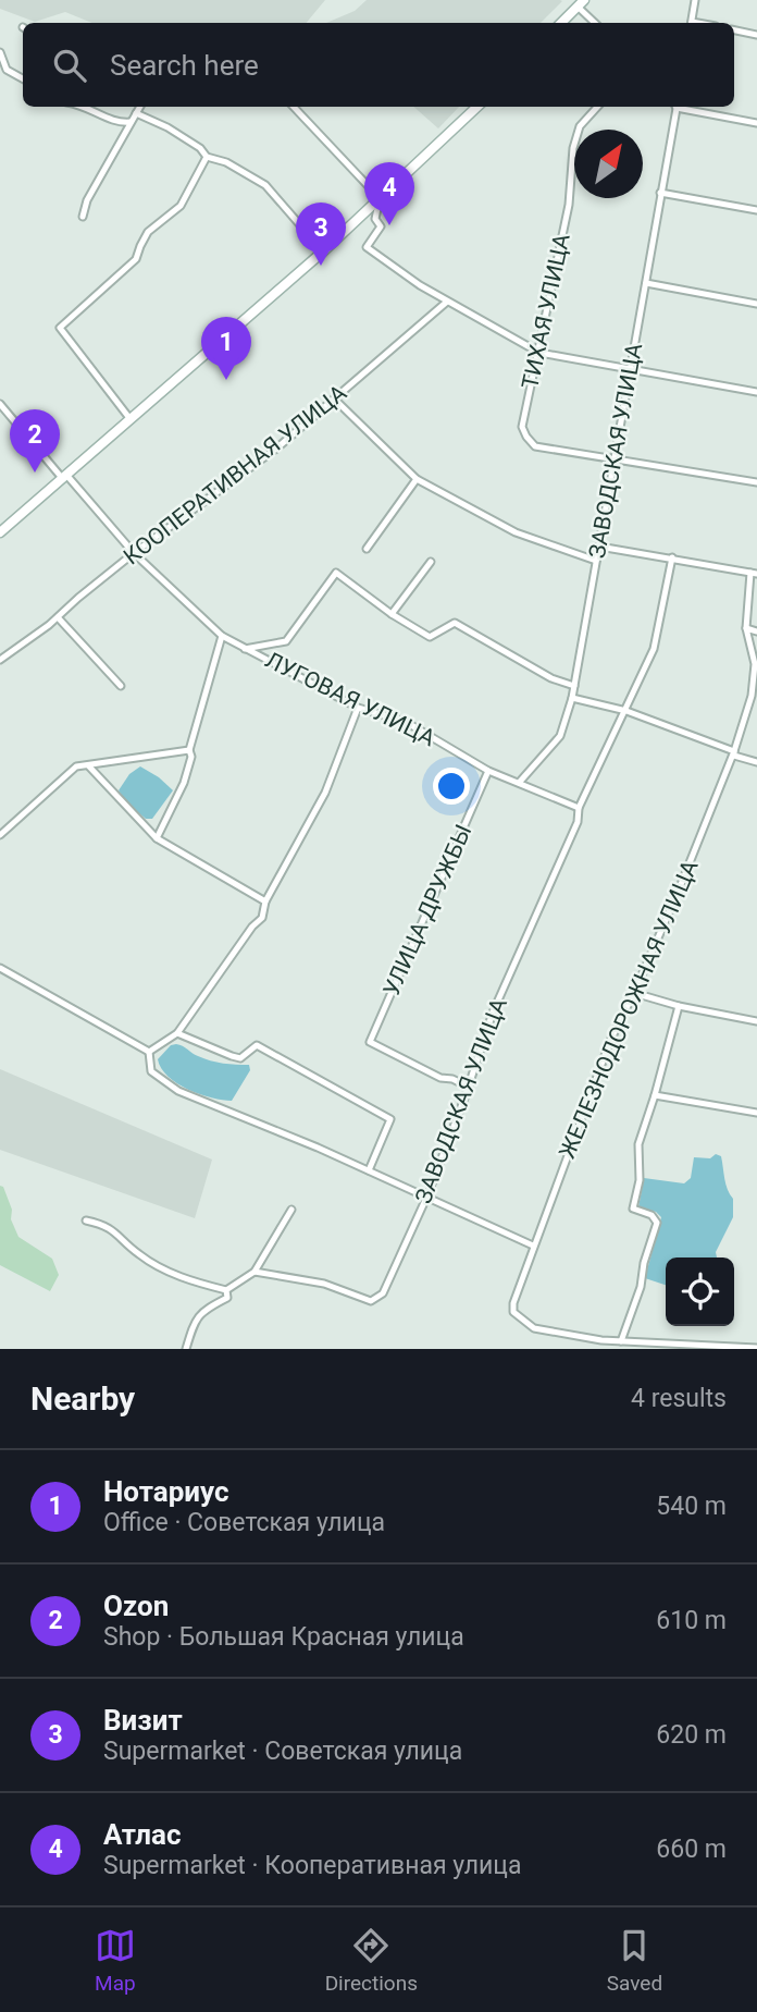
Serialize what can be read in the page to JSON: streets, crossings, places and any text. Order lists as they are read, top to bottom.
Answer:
{
  "streets": {
    "street": [
      "ТИХАЯ УЛИЦА",
      "ЗАВОДСКАЯ УЛИЦА",
      "КООПЕРАТИВНАЯ УЛИЦА",
      "ЛУГОВАЯ УЛИЦА",
      "УЛИЦА ДРУЖБЫ",
      "ЖЕЛЕЗНОДОРОЖНАЯ УЛИЦА"
    ]
  },
  "crossings": [
    ["ТИХАЯ УЛИЦА", "ЗАВОДСКАЯ УЛИЦА"],
    ["ЗАВОДСКАЯ УЛИЦА", "ЛУГОВАЯ УЛИЦА"],
    ["ЗАВОДСКАЯ УЛИЦА", "УЛИЦА ДРУЖБЫ"],
    ["КООПЕРАТИВНАЯ УЛИЦА", "ЛУГОВАЯ УЛИЦА"],
    ["ЛУГОВАЯ УЛИЦА", "УЛИЦА ДРУЖБЫ"]
  ],
  "north": "top right",
  "page": {
    "search": "Search here",
    "pins": [
      "4",
      "3",
      "1",
      "2"
    ],
    "heading": ["Nearby", "4 results"],
    "list": [
      {
        "mark": "1",
        "name": "Нотариус",
        "note": "Office · Советская улица",
        "value": "540 m"
      },
      {
        "mark": "2",
        "name": "Ozon",
        "note": "Shop · Большая Красная улица",
        "value": "610 m"
      },
      {
        "mark": "3",
        "name": "Визит",
        "note": "Supermarket · Советская улица",
        "value": "620 m"
      },
      {
        "mark": "4",
        "name": "Атлас",
        "note": "Supermarket · Кооперативная улица",
        "value": "660 m"
      }
    ],
    "nav": ["Map", "Directions", "Saved"]
  }
}
